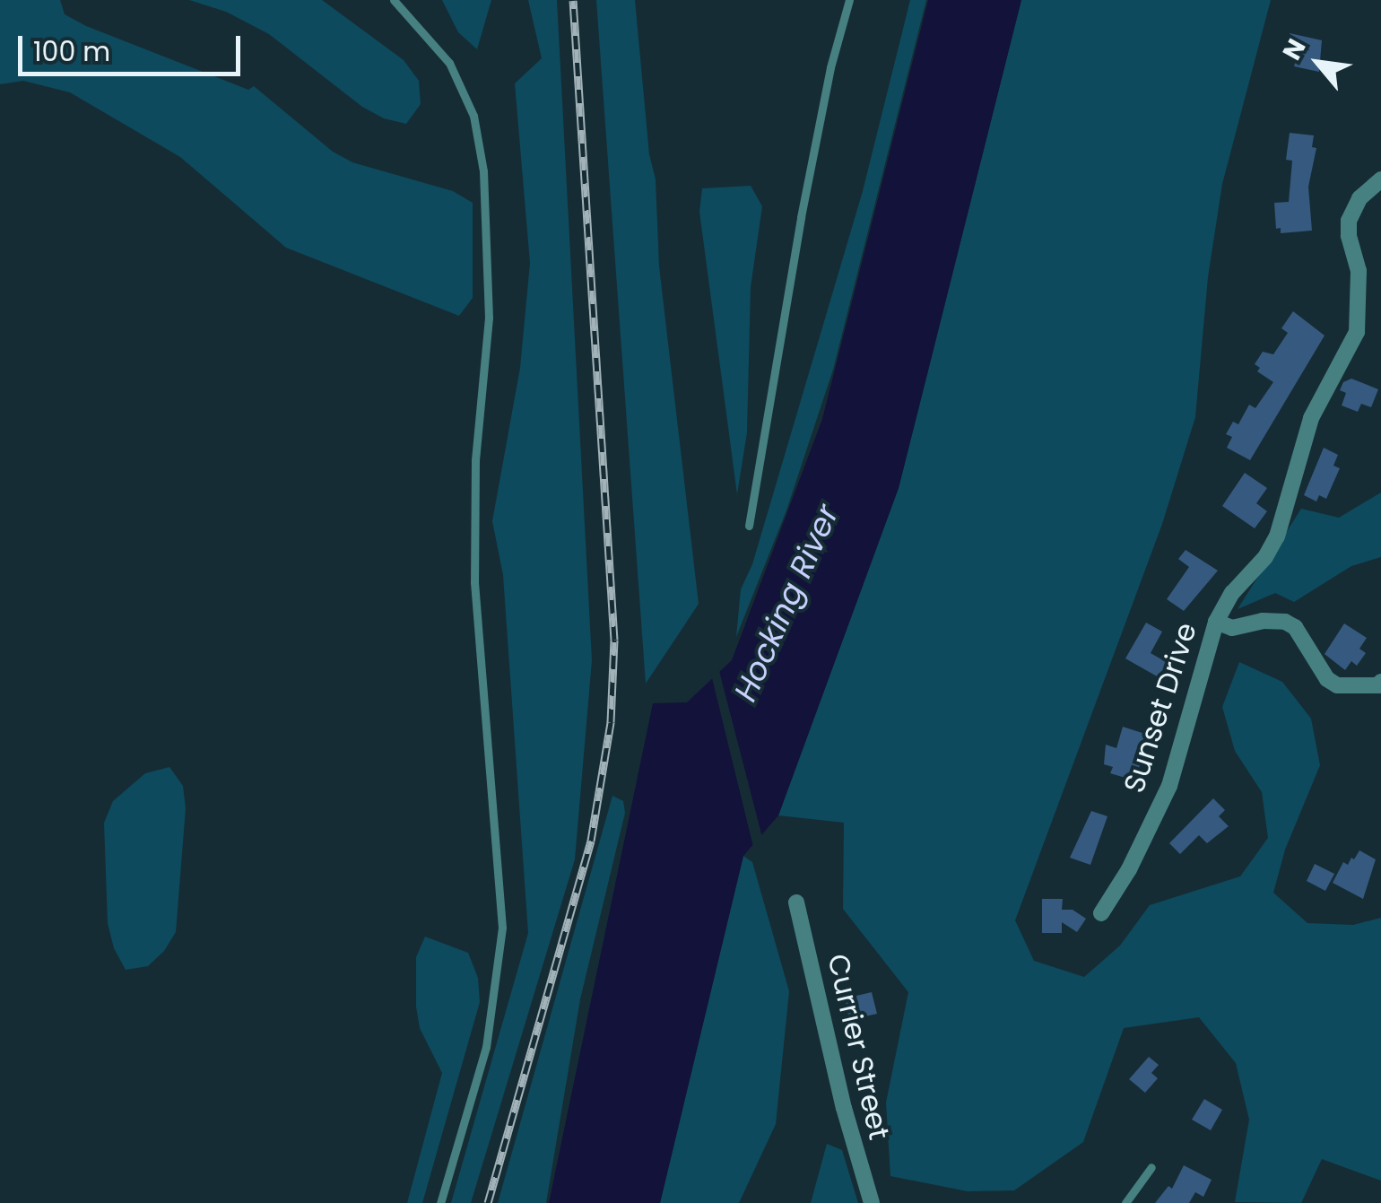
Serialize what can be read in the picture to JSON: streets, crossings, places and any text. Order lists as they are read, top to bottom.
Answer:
{
  "streets": {
    "street": ["Sunset Drive", "Currier Street"]
  },
  "water": ["Hocking River"],
  "scale_bar": "100 m",
  "north": "top left"
}
